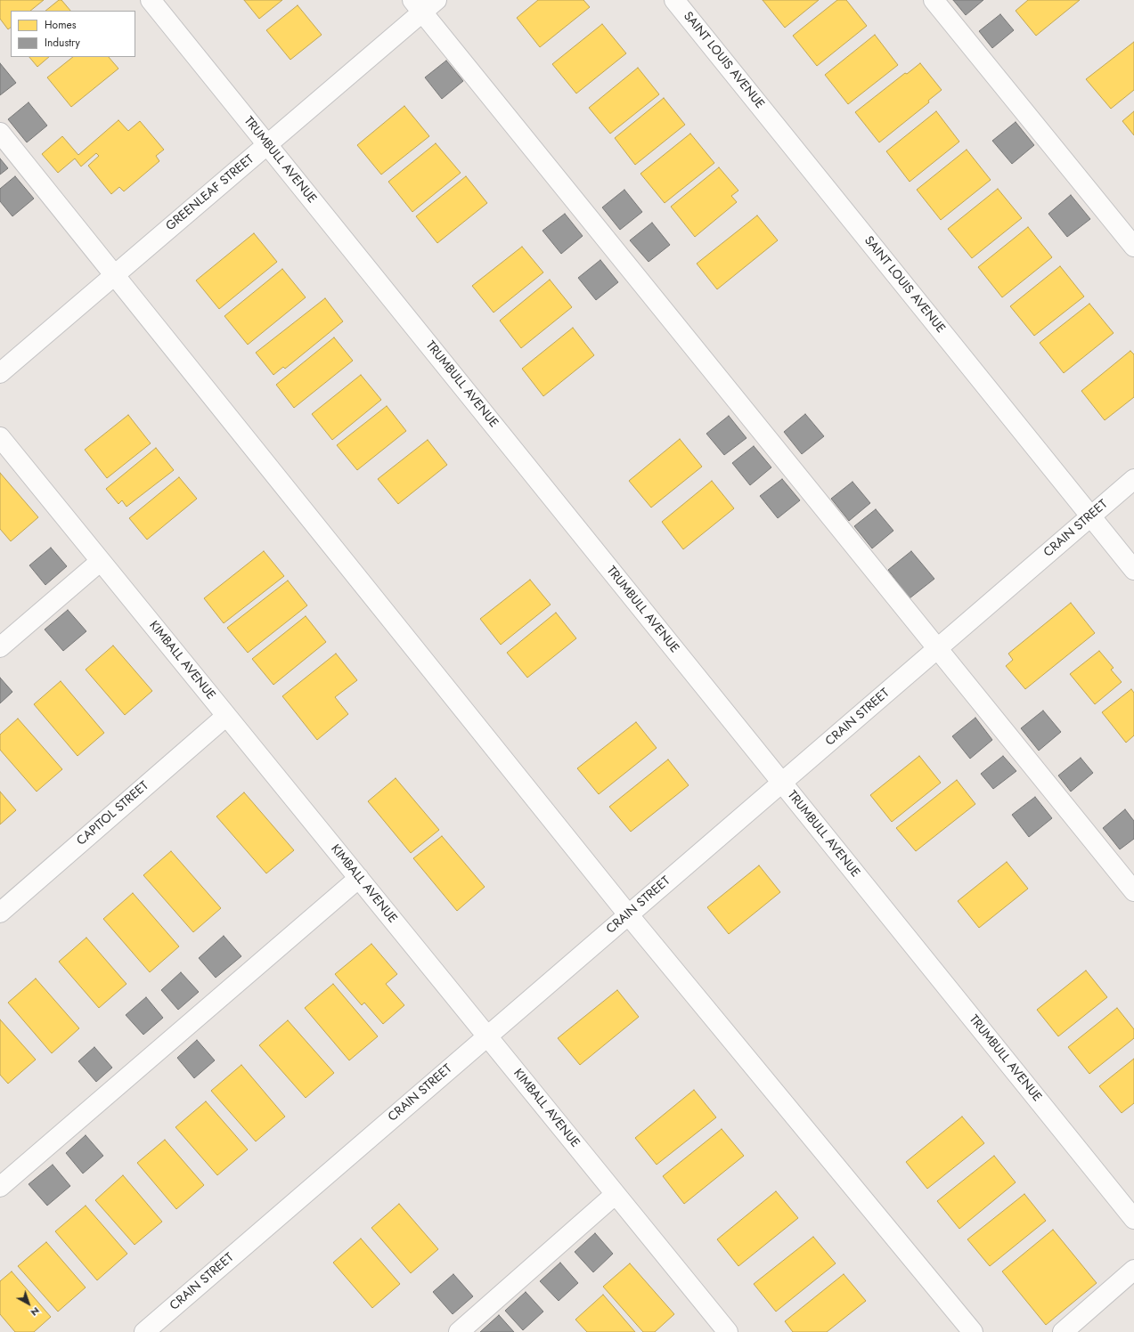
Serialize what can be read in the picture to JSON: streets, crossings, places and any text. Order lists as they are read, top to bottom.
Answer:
{
  "streets": {
    "street": [
      "SAINT LOUIS AVENUE",
      "TRUMBULL AVENUE",
      "GREENLEAF STREET",
      "CRAIN STREET",
      "KIMBALL AVENUE",
      "CAPITOL STREET"
    ]
  },
  "crossings": [
    ["SAINT LOUIS AVENUE", "CRAIN STREET"],
    ["TRUMBULL AVENUE", "GREENLEAF STREET"],
    ["TRUMBULL AVENUE", "CRAIN STREET"],
    ["CRAIN STREET", "KIMBALL AVENUE"],
    ["KIMBALL AVENUE", "CAPITOL STREET"]
  ],
  "legend": ["Homes", "Industry"],
  "north": "bottom right"
}
